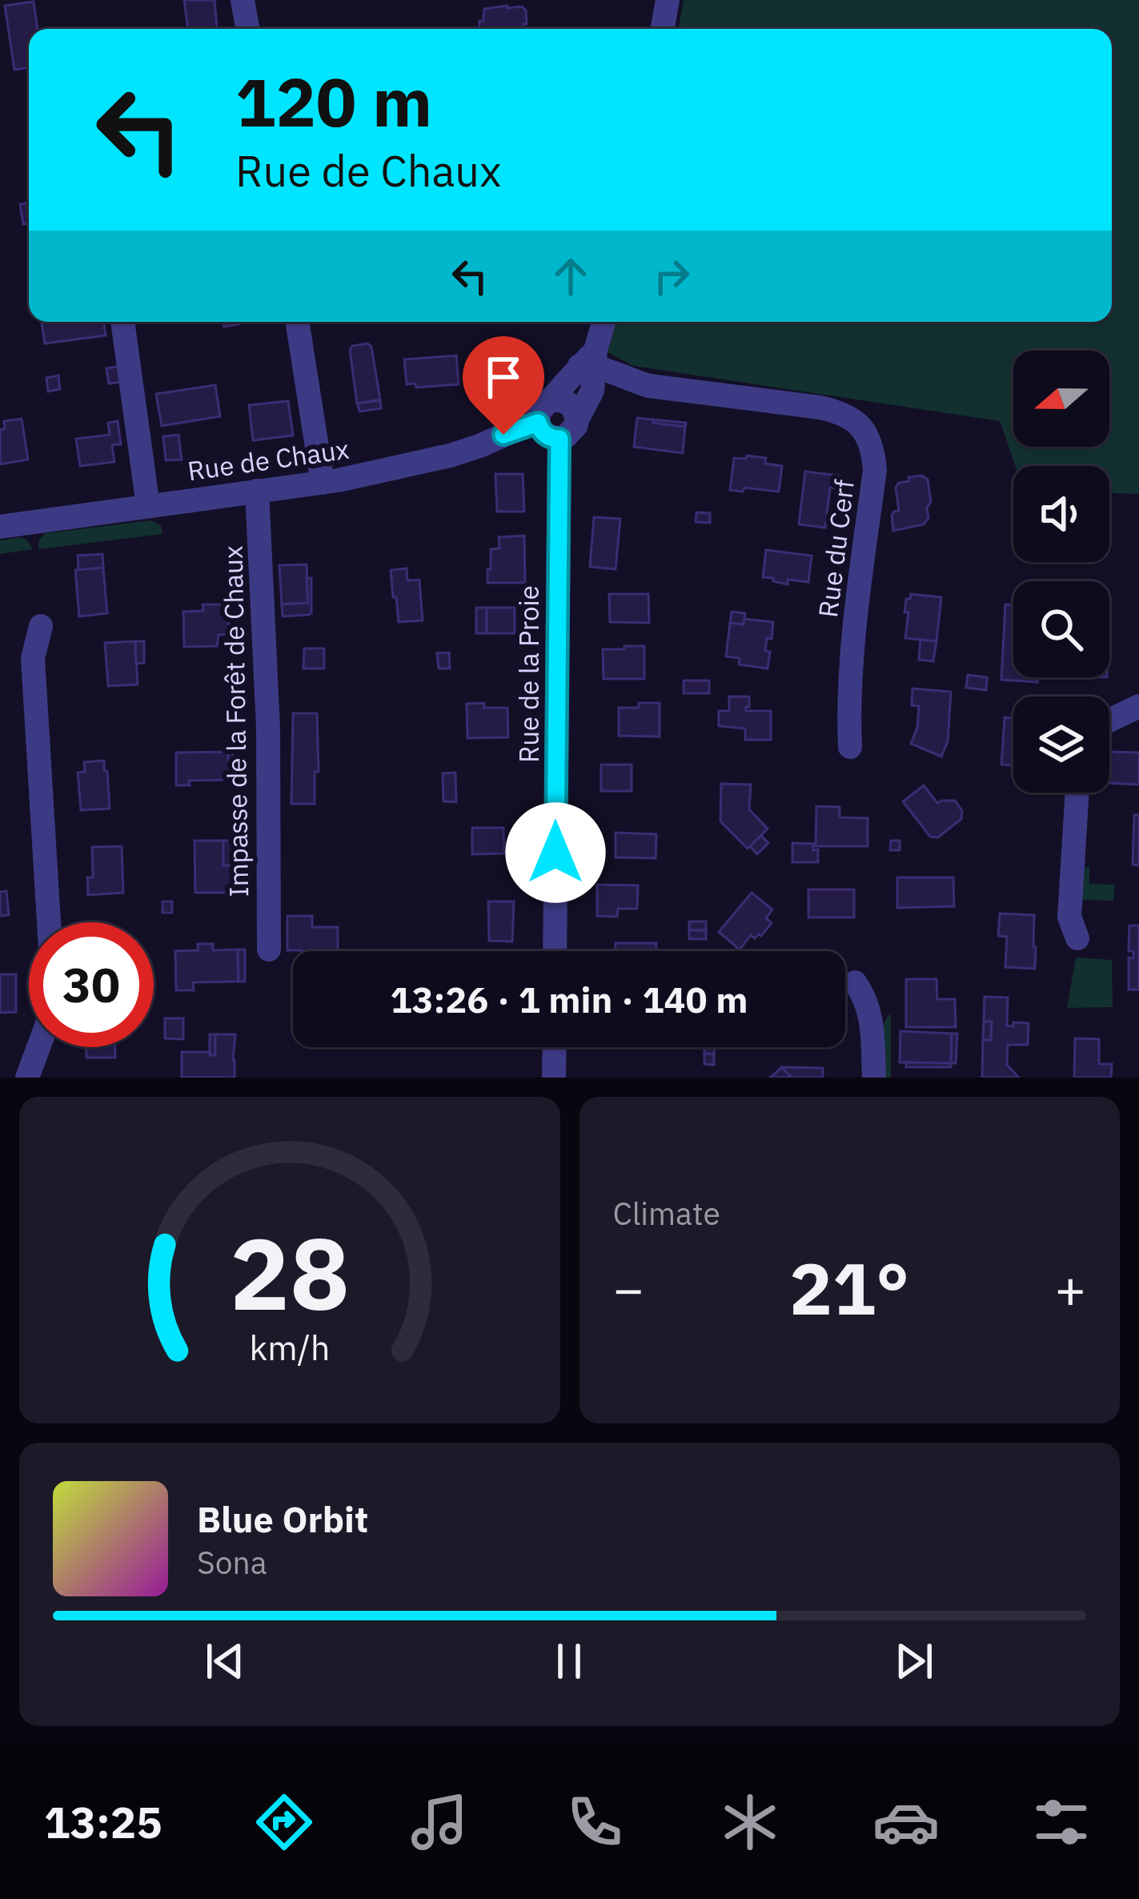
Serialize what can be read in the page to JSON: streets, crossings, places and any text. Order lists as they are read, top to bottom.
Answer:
{
  "streets": {
    "street": [
      "Rue de Chaux",
      "Rue du Cerf",
      "Rue de la Proie",
      "Impasse de la Forêt de Chaux"
    ]
  },
  "crossings": [
    ["Rue de Chaux", "Rue de la Proie"],
    ["Rue de Chaux", "Impasse de la Forêt de Chaux"]
  ],
  "north": "left",
  "page": {
    "turn": ["120 m", "Rue de Chaux"],
    "limit": "30",
    "trip": "13:26 · 1 min · 140 m",
    "tile": "Climate",
    "heat": ["−", "21°", "+"],
    "song": ["Blue Orbit", "Sona"],
    "tabs": "13:25",
    "gauge": ["28", "km/h"]
  }
}
